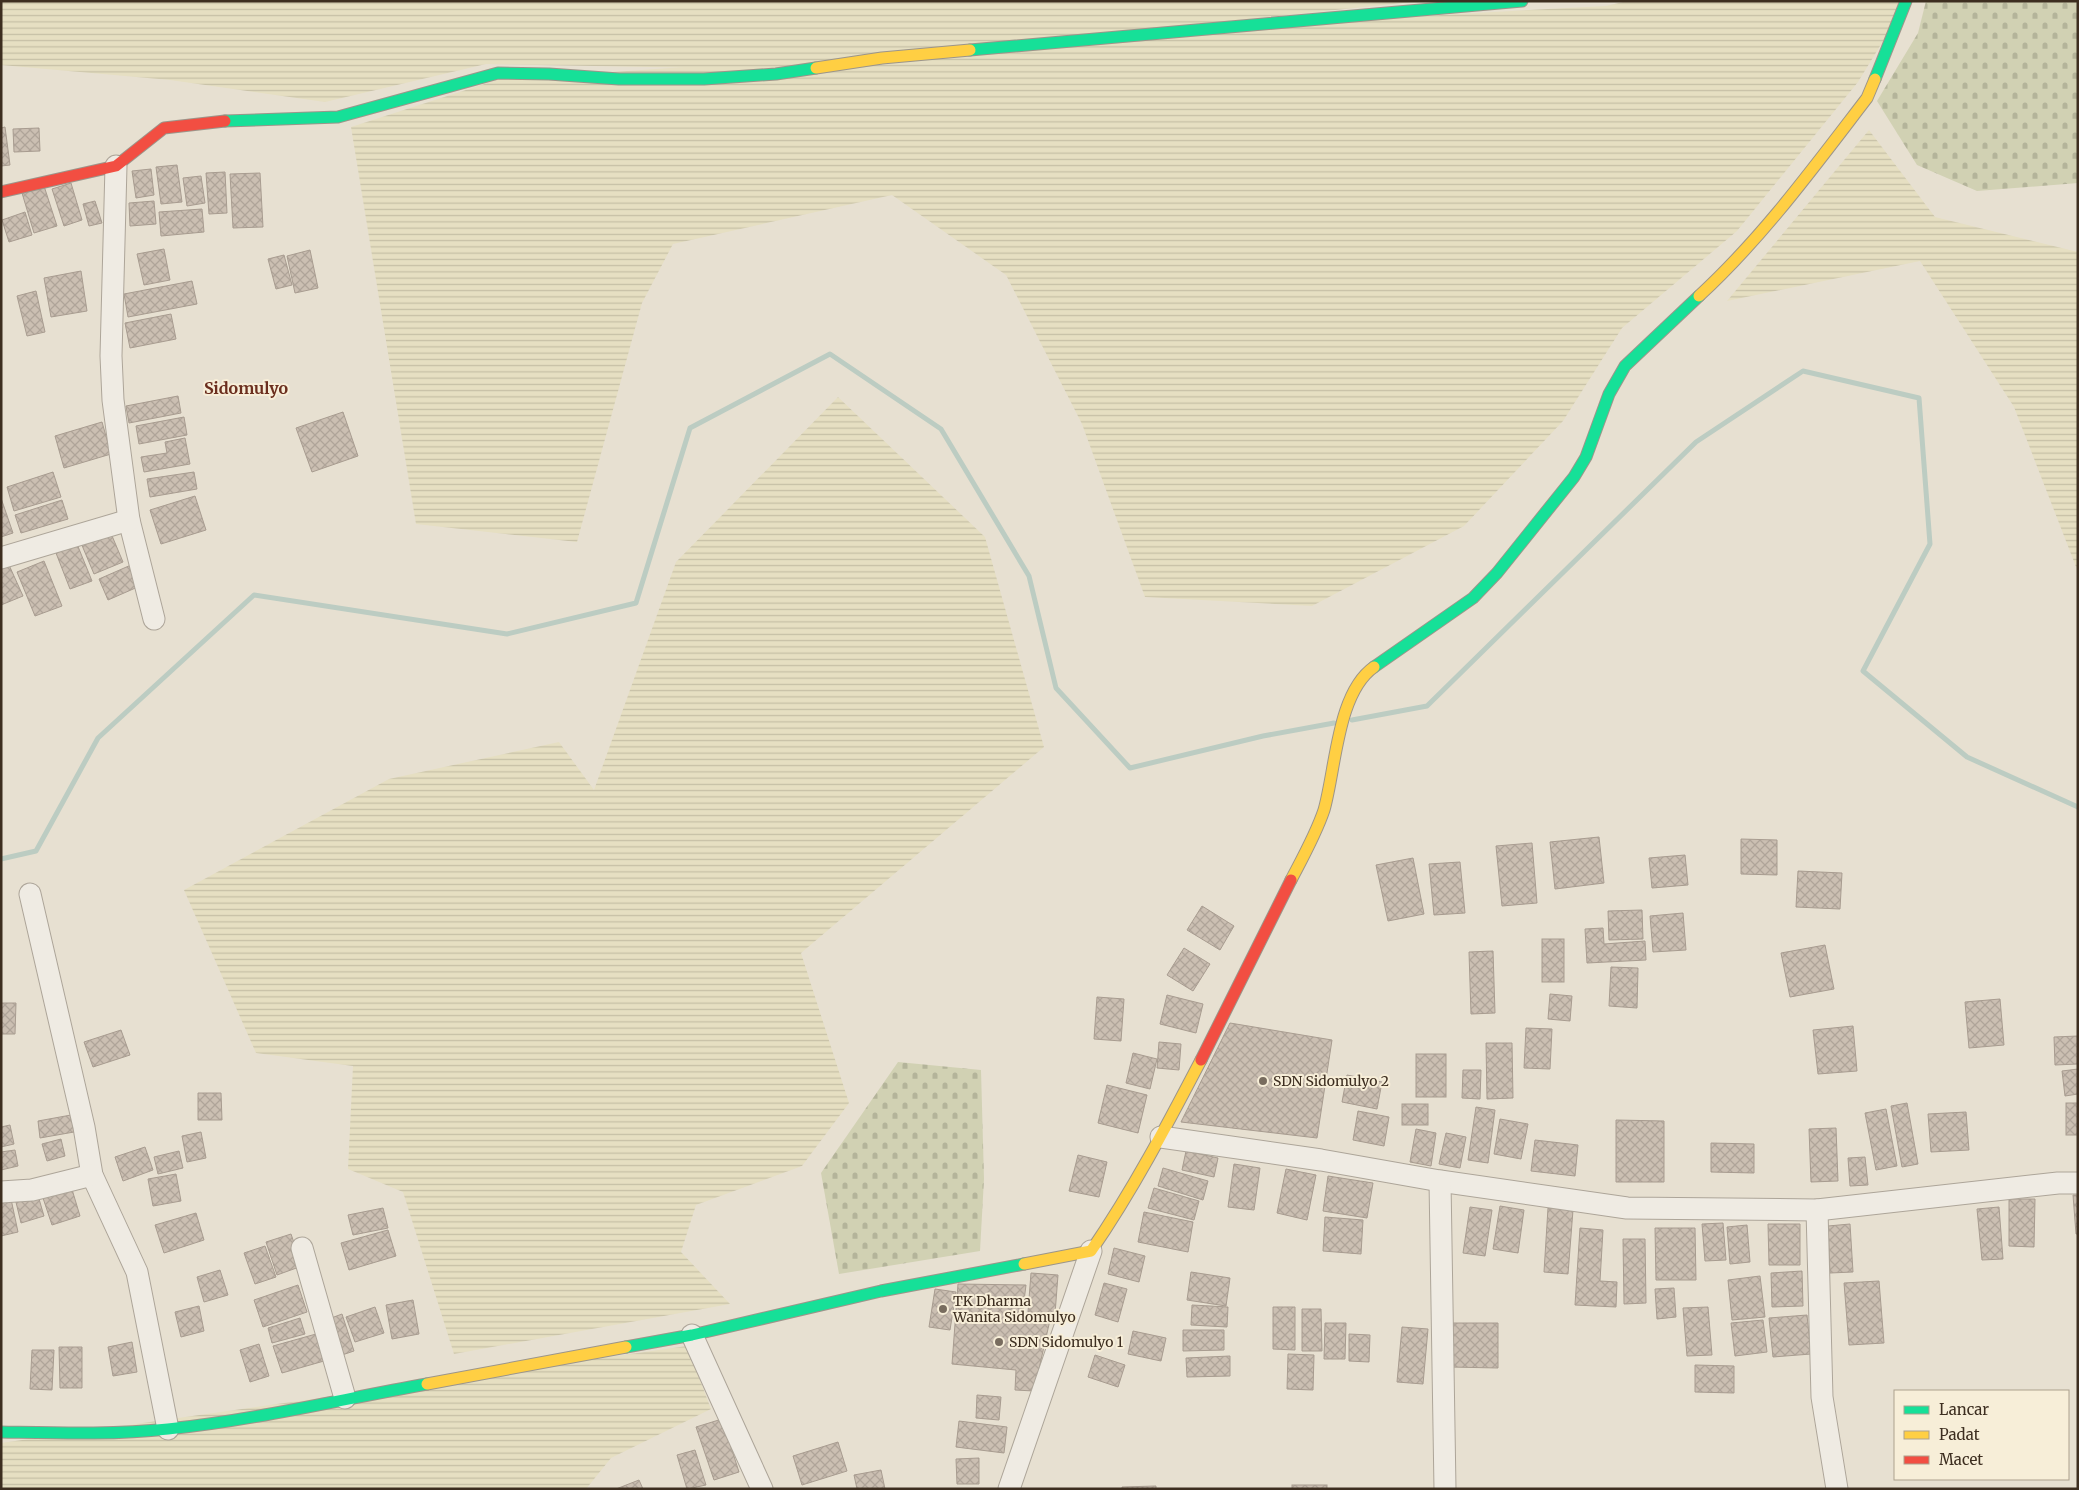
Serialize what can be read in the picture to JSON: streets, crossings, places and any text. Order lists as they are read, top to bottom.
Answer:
{
  "districts": ["Sidomulyo"],
  "places": ["SDN Sidomulyo 2", "TK Dharma Wanita Sidomulyo", "SDN Sidomulyo 1"],
  "legend": ["Lancar", "Padat", "Macet"]
}
